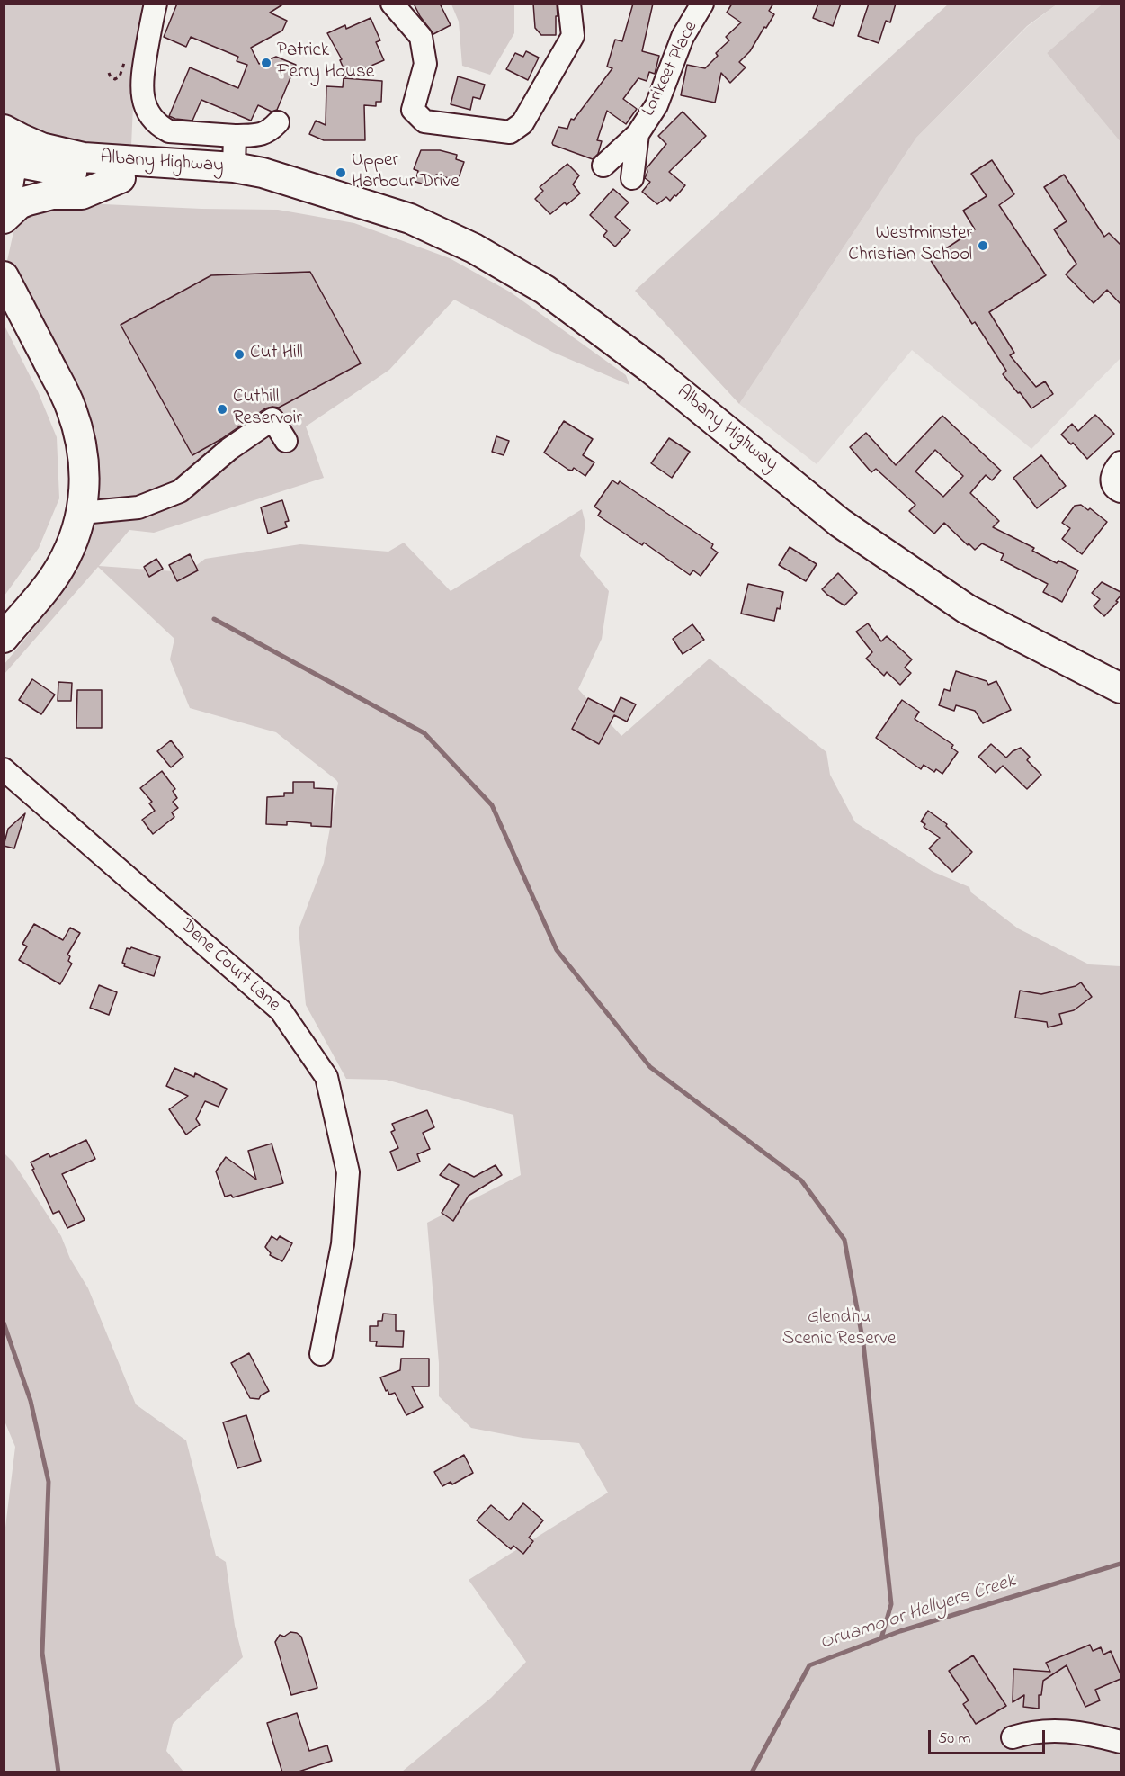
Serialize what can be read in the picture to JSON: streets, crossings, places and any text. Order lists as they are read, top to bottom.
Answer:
{
  "streets": {
    "main road": ["Albany Highway"],
    "street": ["Lorikeet Place", "Dene Court Lane"]
  },
  "water": ["Oruamo or Hellyers Creek"],
  "parks": ["Glendhu Scenic Reserve"],
  "places": [
    "Patrick Ferry House",
    "Upper Harbour Drive",
    "Westminster Christian School",
    "Cut Hill",
    "Cuthill Reservoir"
  ],
  "scale_bar": "50 m"
}
